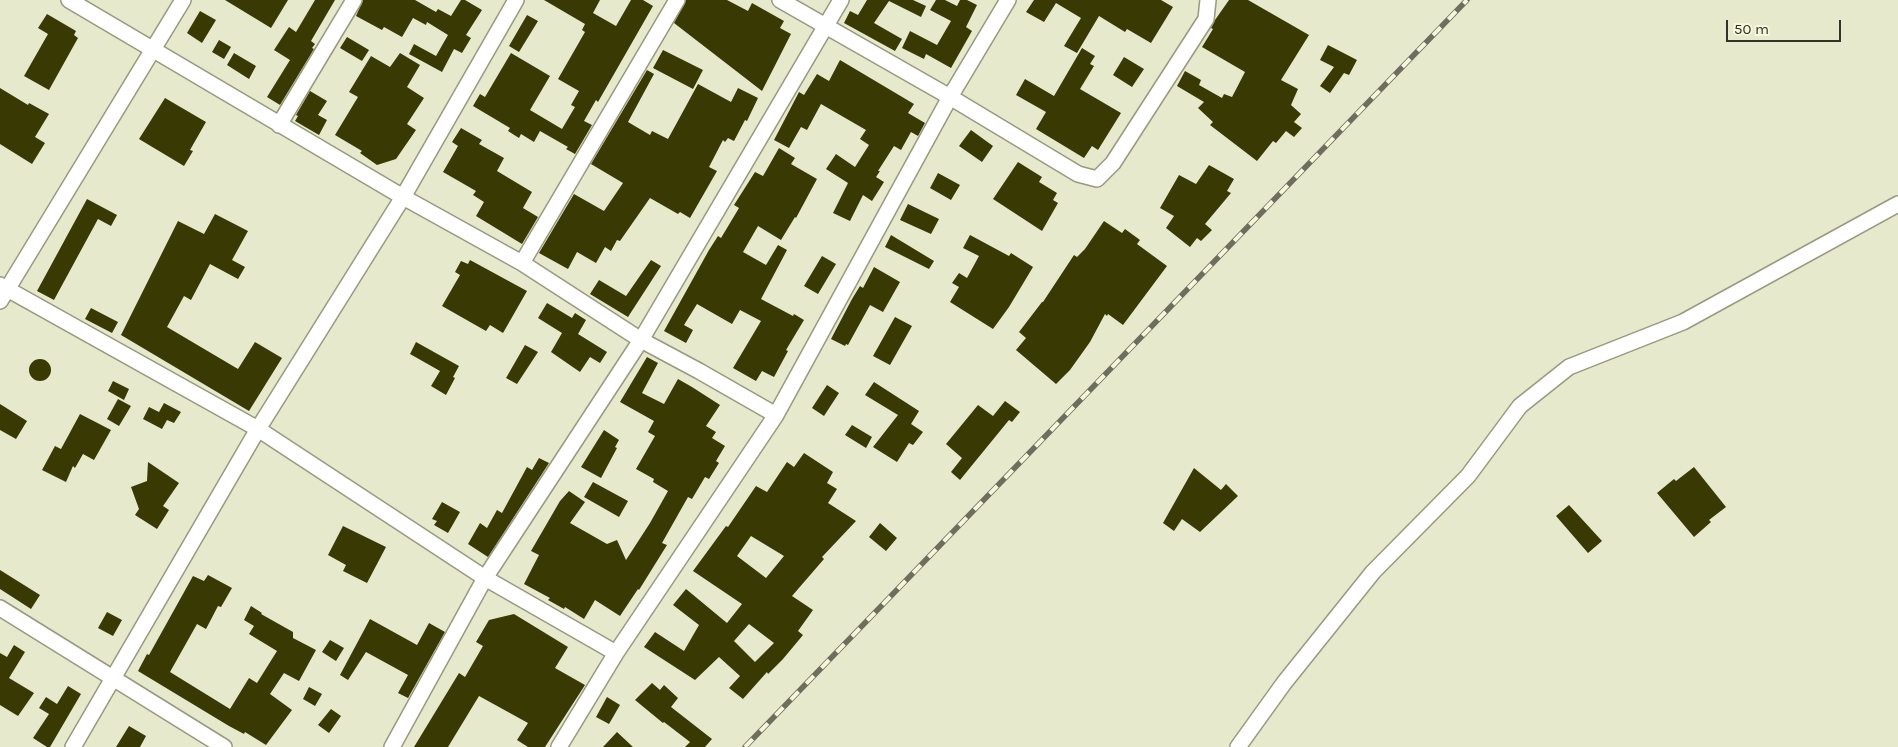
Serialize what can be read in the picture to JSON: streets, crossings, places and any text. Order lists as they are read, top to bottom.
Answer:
{
  "scale_bar": "50 m"
}
